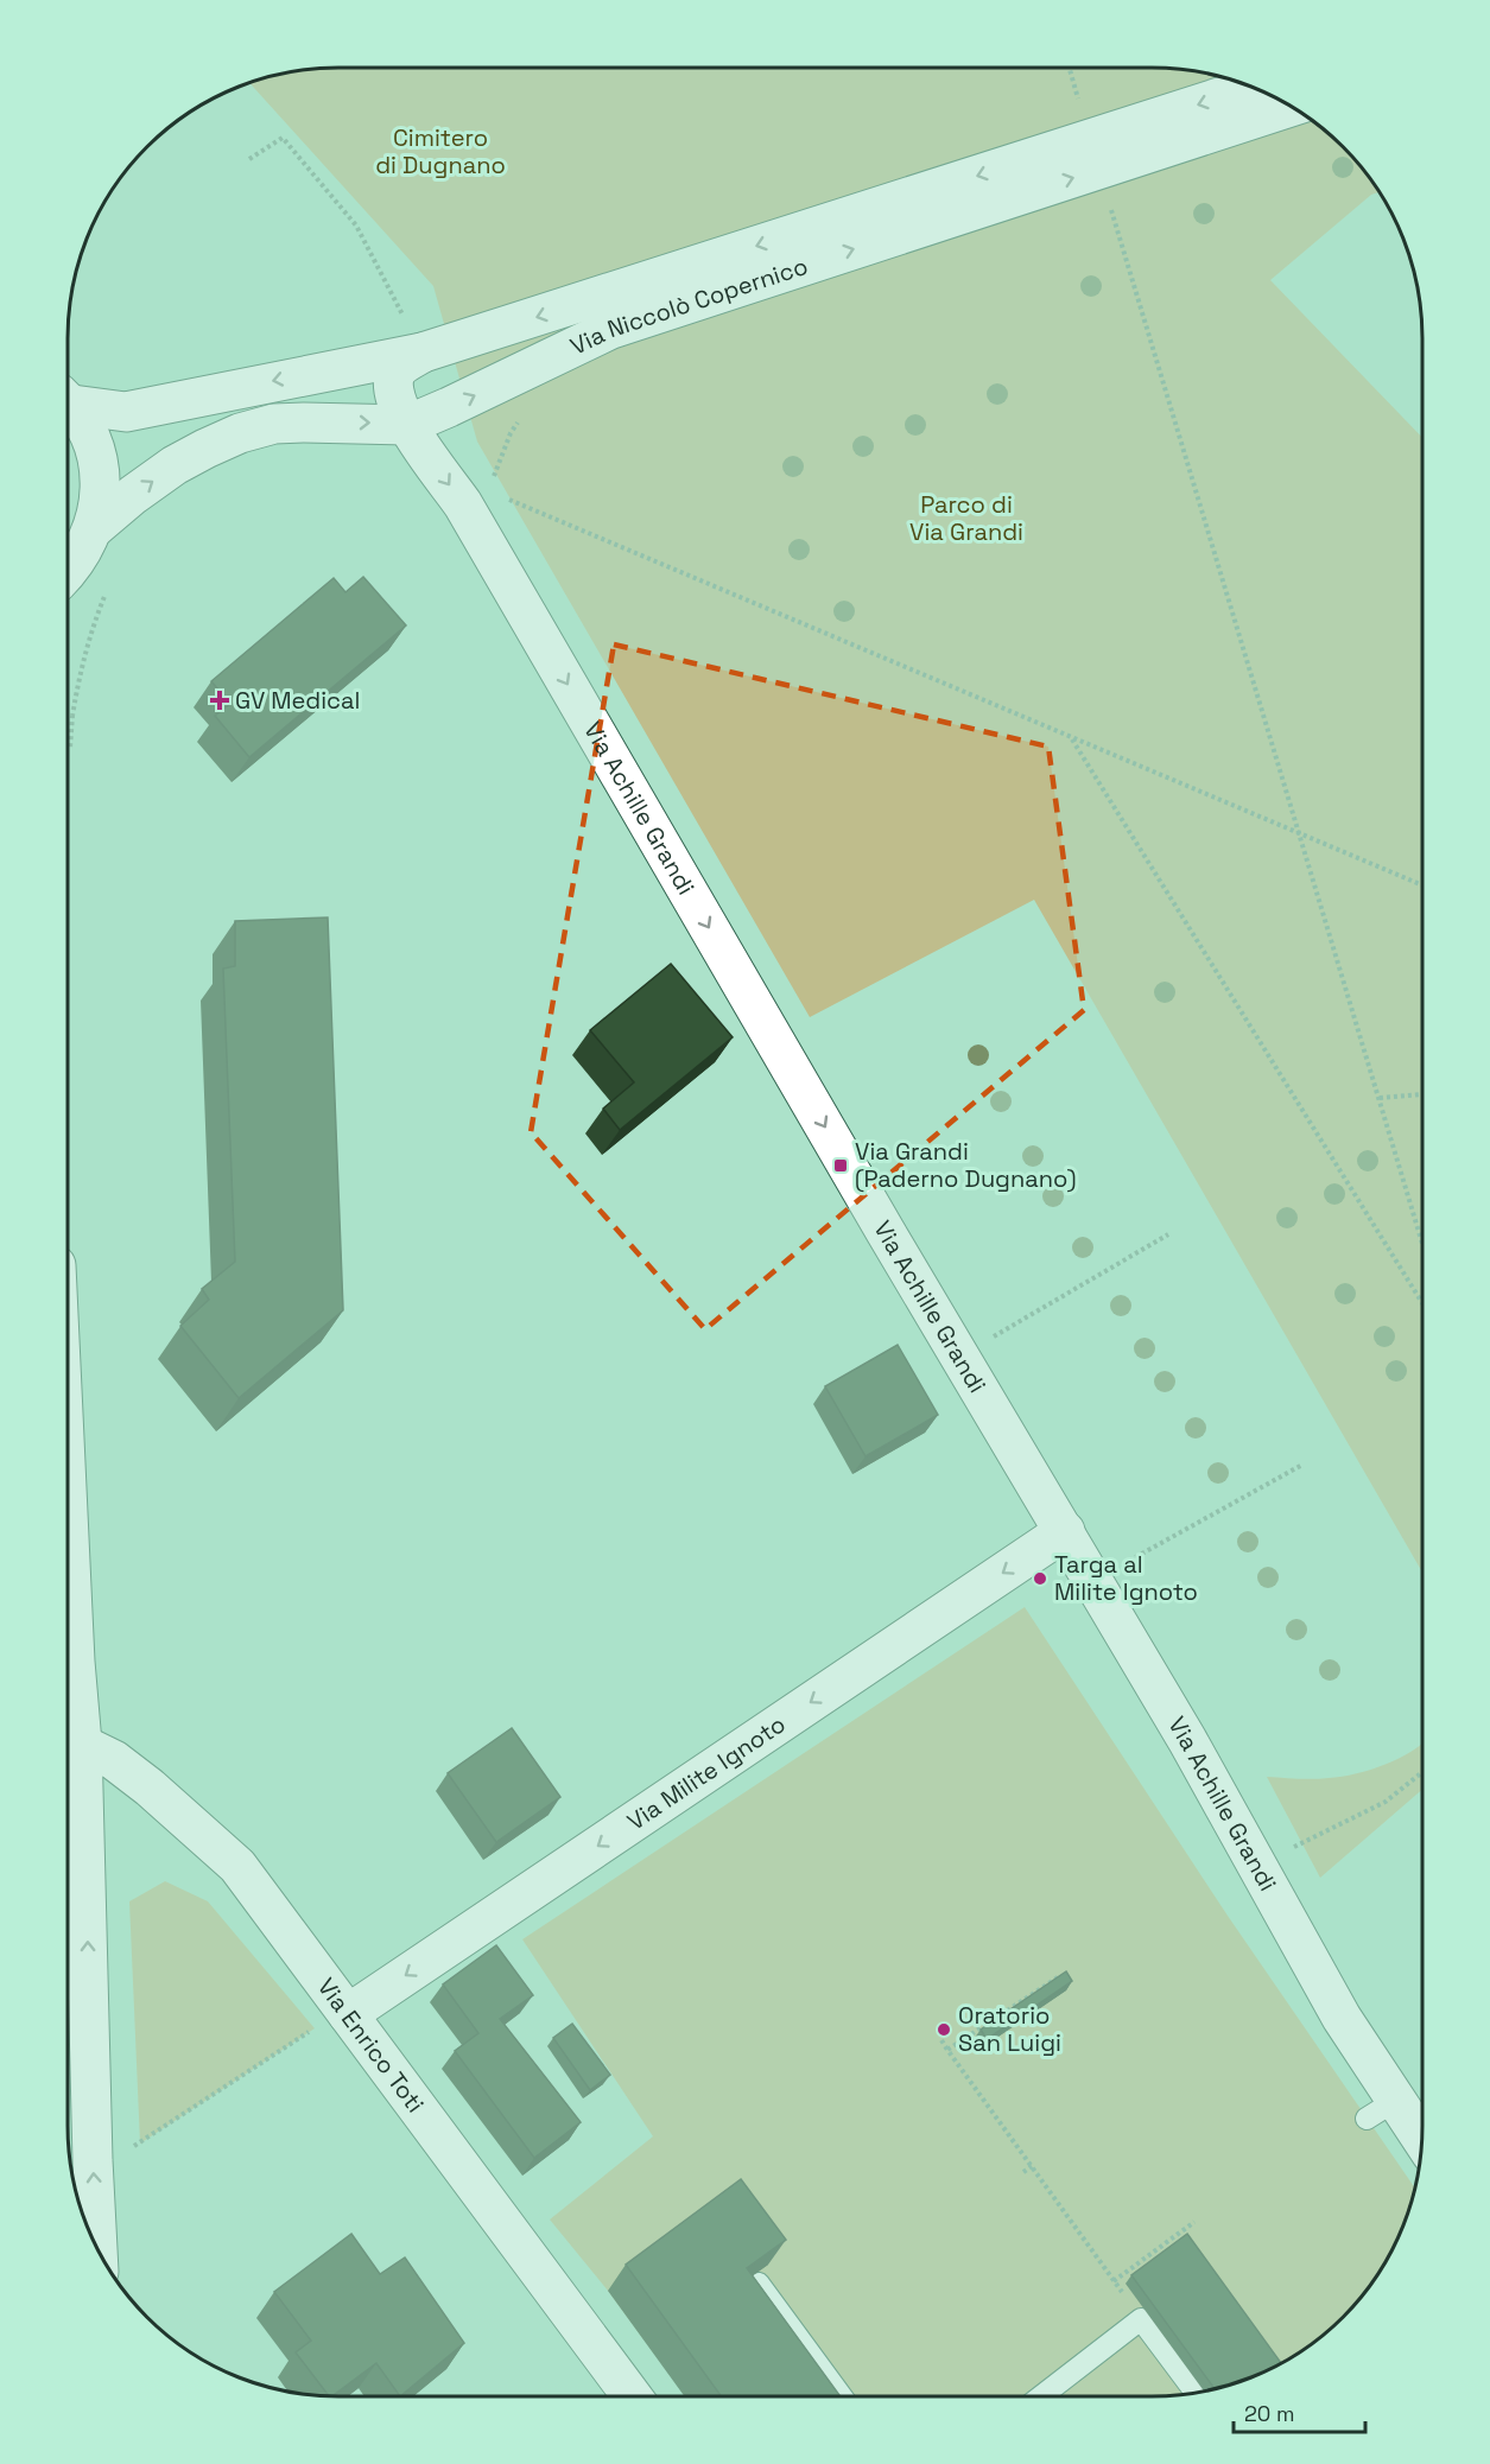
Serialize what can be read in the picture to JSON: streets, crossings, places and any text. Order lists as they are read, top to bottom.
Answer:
{
  "streets": {
    "street": [
      "Via Niccolò Copernico",
      "Via Achille Grandi",
      "Via Milite Ignoto",
      "Via Enrico Toti"
    ]
  },
  "crossings": [
    ["Via Niccolò Copernico", "Via Achille Grandi"],
    ["Via Achille Grandi", "Via Milite Ignoto"],
    ["Via Milite Ignoto", "Via Enrico Toti"]
  ],
  "one_way": ["Via Achille Grandi", "Via Milite Ignoto"],
  "parks": ["Cimitero di Dugnano", "Parco di Via Grandi"],
  "places": {
    "health": ["GV Medical"],
    "transit": ["Via Grandi (Paderno Dugnano)"],
    "other": ["Targa al Milite Ignoto", "Oratorio San Luigi"]
  },
  "scale_bar": "20 m"
}
